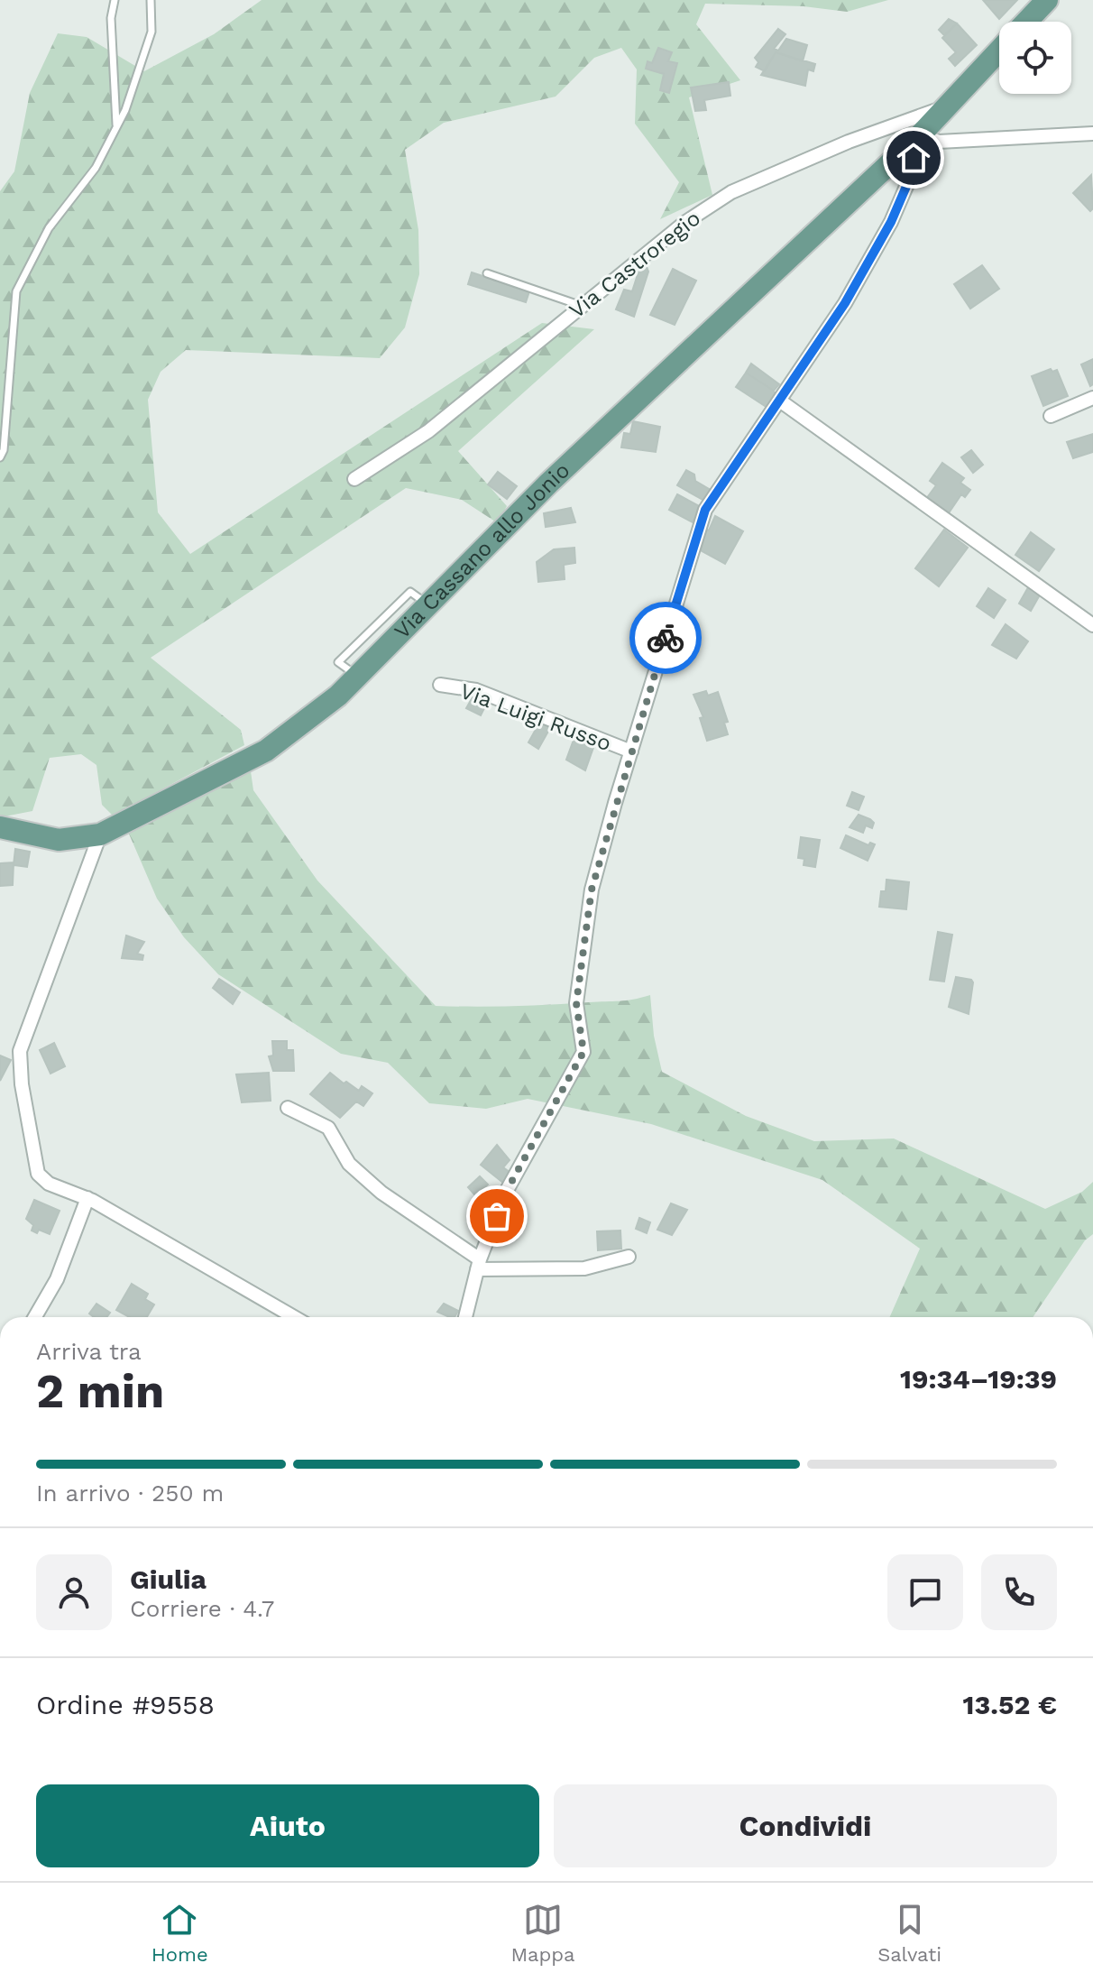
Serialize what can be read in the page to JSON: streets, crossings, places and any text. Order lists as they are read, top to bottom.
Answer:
{
  "streets": {
    "main road": ["Via Cassano allo Jonio"],
    "street": ["Via Castroregio", "Via Luigi Russo"]
  },
  "crossings": [
    ["Via Castroregio", "Via Cassano allo Jonio"]
  ],
  "page": {
    "heading": ["2 min", "Arriva tra", "19:34–19:39"],
    "panel": [
      "Giulia",
      "Corriere · 4.7",
      "Ordine #9558",
      "13.52 €"
    ],
    "bar": "In arrivo · 250 m",
    "buttons": ["Aiuto", "Condividi"],
    "tabs": ["Home", "Mappa", "Salvati"]
  }
}
